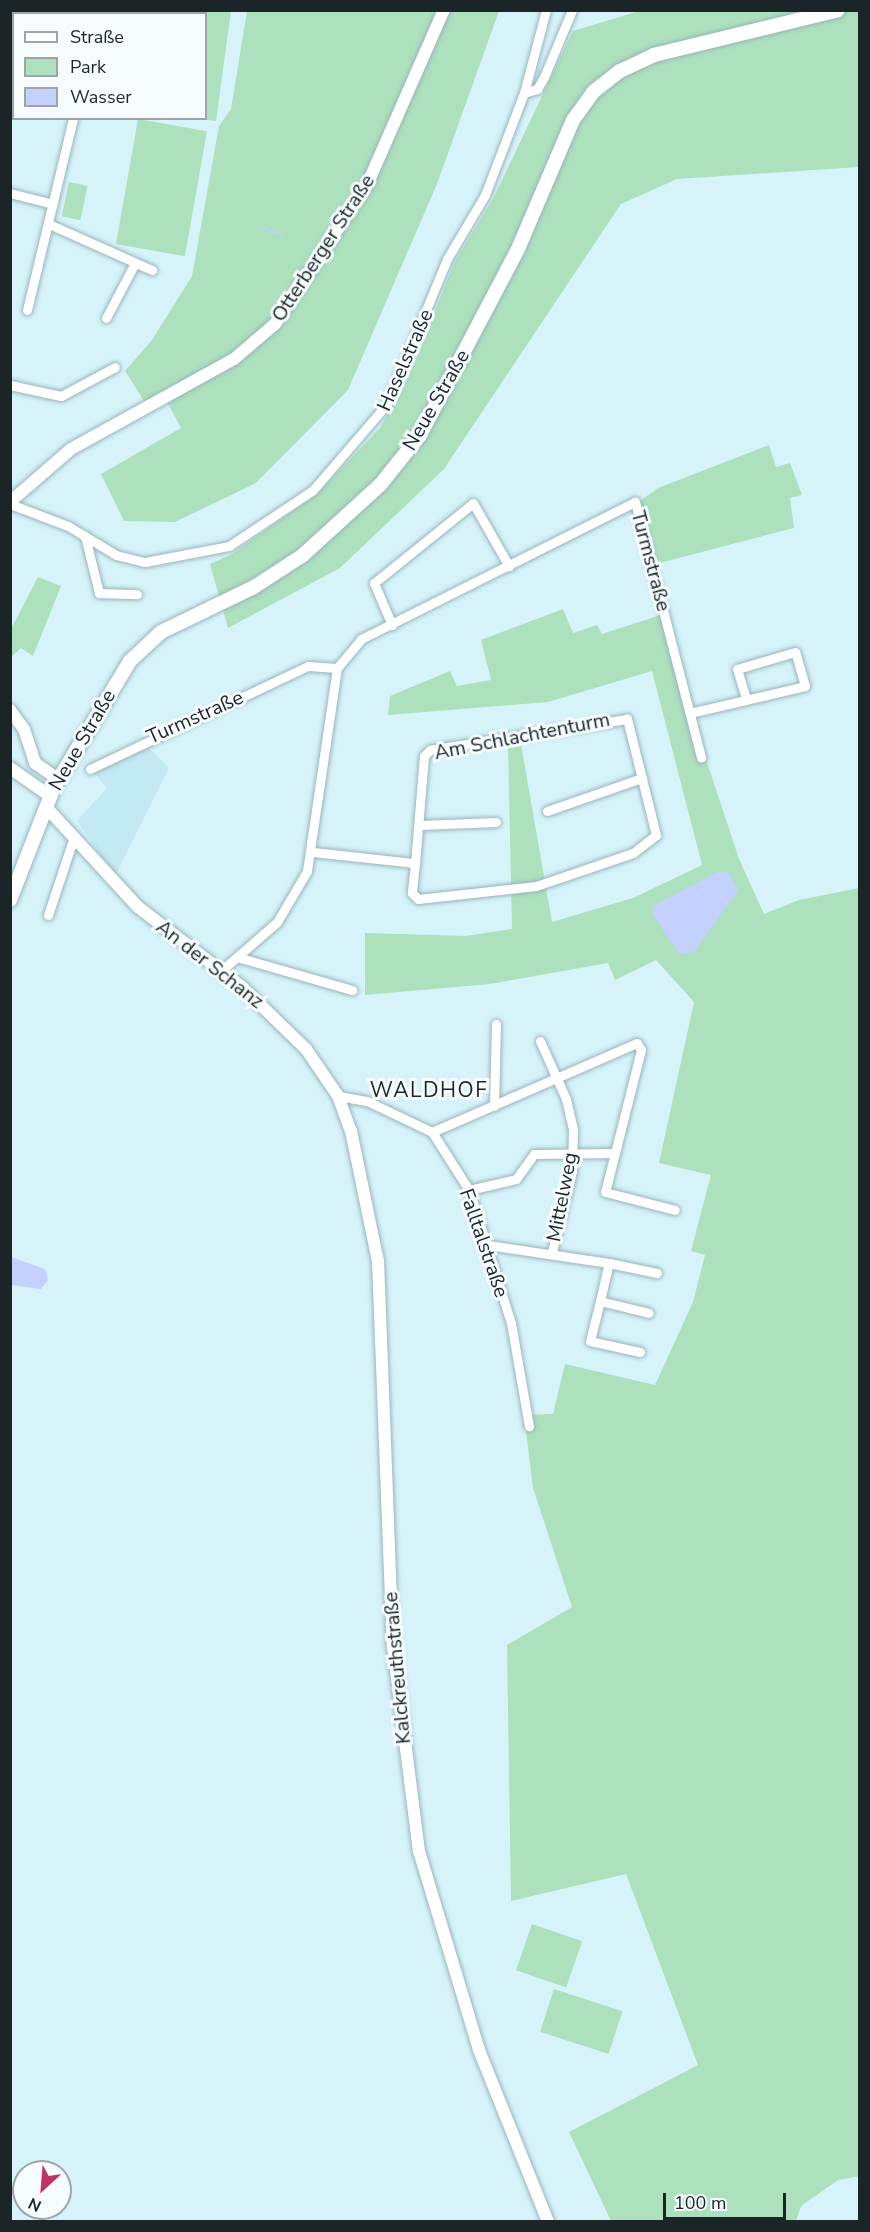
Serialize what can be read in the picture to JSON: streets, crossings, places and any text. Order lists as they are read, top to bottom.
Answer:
{
  "streets": {
    "main road": ["Neue Straße"],
    "street": [
      "Otterberger Straße",
      "Haselstraße",
      "Turmstraße",
      "Am Schlachtenturm",
      "An der Schanz",
      "Mittelweg",
      "Falltalstraße",
      "Kalckreuthstraße"
    ]
  },
  "crossings": [
    ["Otterberger Straße", "Haselstraße"],
    ["Neue Straße", "An der Schanz"],
    ["An der Schanz", "Kalckreuthstraße"]
  ],
  "districts": ["WALDHOF"],
  "legend": ["Straße", "Park", "Wasser"],
  "scale_bar": "100 m",
  "north": "bottom left"
}
